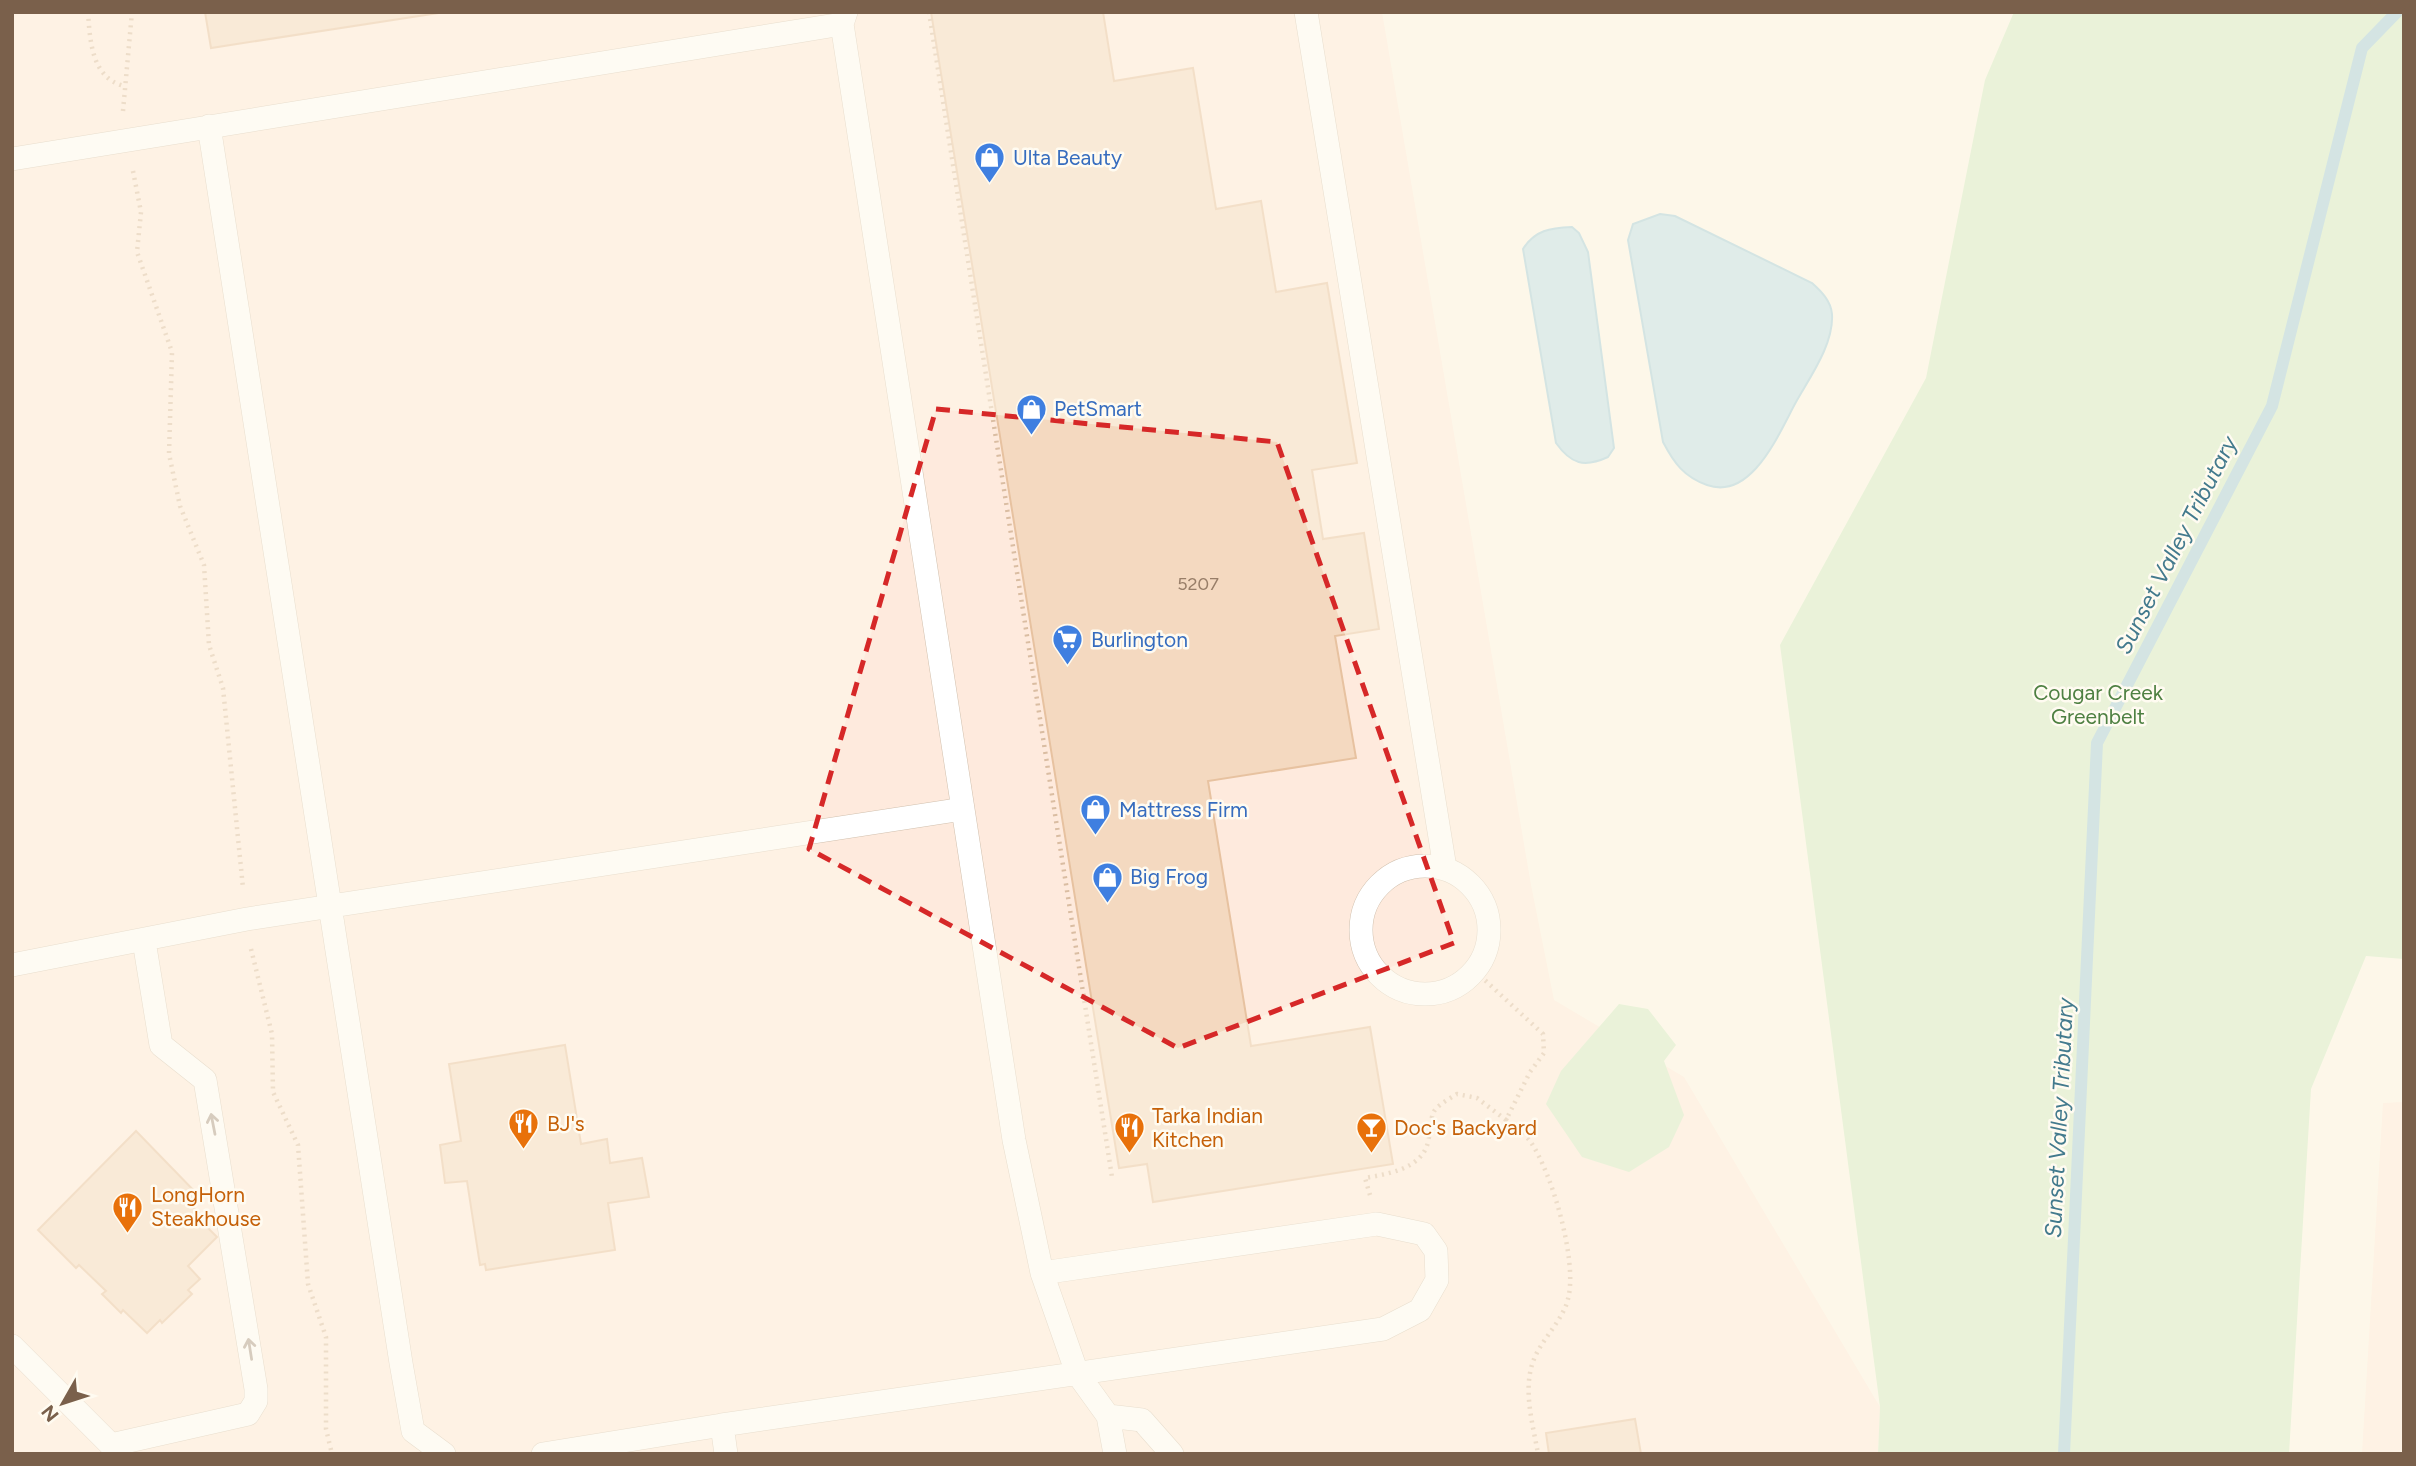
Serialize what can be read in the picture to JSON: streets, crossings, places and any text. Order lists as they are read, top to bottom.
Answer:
{
  "water": ["Sunset Valley Tributary"],
  "parks": ["Cougar Creek Greenbelt"],
  "places": {
    "shop": [
      "Ulta Beauty",
      "PetSmart",
      "Mattress Firm",
      "Big Frog"
    ],
    "supermarket": ["Burlington"],
    "restaurant": ["BJ's", "Tarka Indian Kitchen", "LongHorn Steakhouse"],
    "bar": ["Doc's Backyard"]
  },
  "house_numbers": ["5207"],
  "north": "bottom left"
}
